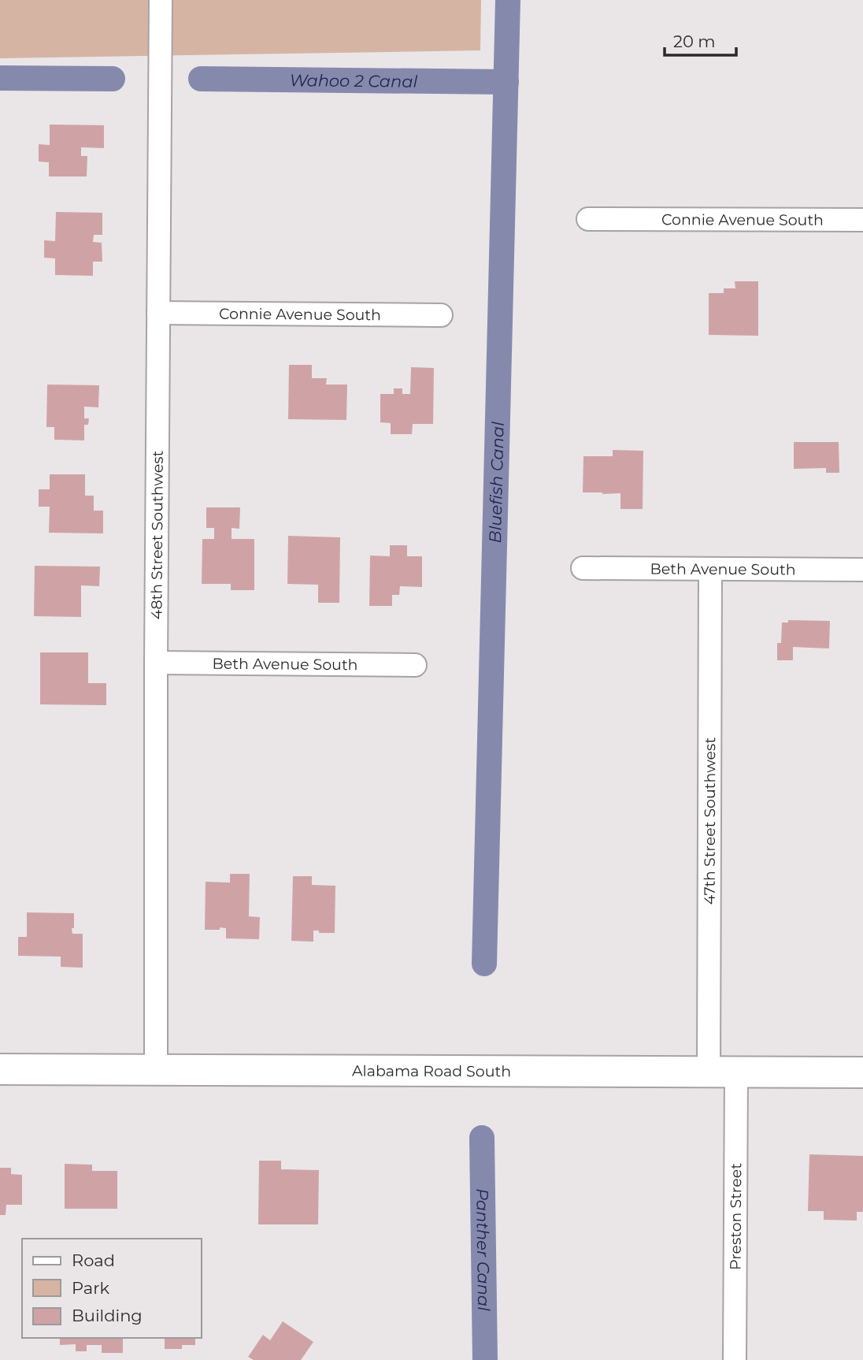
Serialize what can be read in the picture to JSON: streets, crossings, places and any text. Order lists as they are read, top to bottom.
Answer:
{
  "streets": {
    "street": [
      "Connie Avenue South",
      "48th Street Southwest",
      "Beth Avenue South",
      "47th Street Southwest",
      "Alabama Road South",
      "Preston Street"
    ]
  },
  "crossings": [
    ["Connie Avenue South", "48th Street Southwest"],
    ["48th Street Southwest", "Beth Avenue South"],
    ["48th Street Southwest", "Alabama Road South"],
    ["Beth Avenue South", "47th Street Southwest"],
    ["47th Street Southwest", "Alabama Road South"],
    ["47th Street Southwest", "Preston Street"],
    ["Alabama Road South", "Preston Street"]
  ],
  "water": ["Wahoo 2 Canal", "Bluefish Canal", "Panther Canal"],
  "legend": ["Road", "Park", "Building"],
  "scale_bar": "20 m"
}
